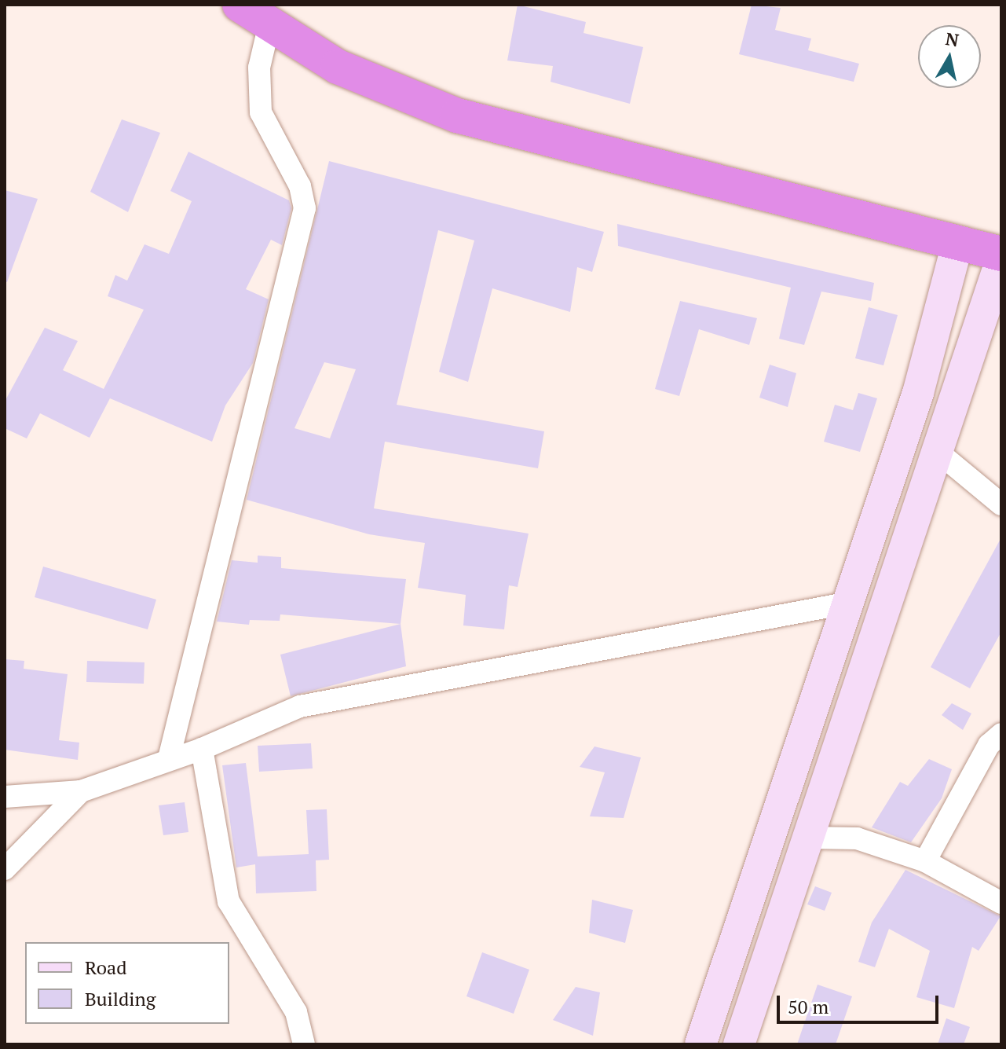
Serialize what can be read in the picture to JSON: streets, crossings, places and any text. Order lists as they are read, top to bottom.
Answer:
{
  "legend": ["Road", "Building"],
  "scale_bar": "50 m",
  "north": "top"
}
